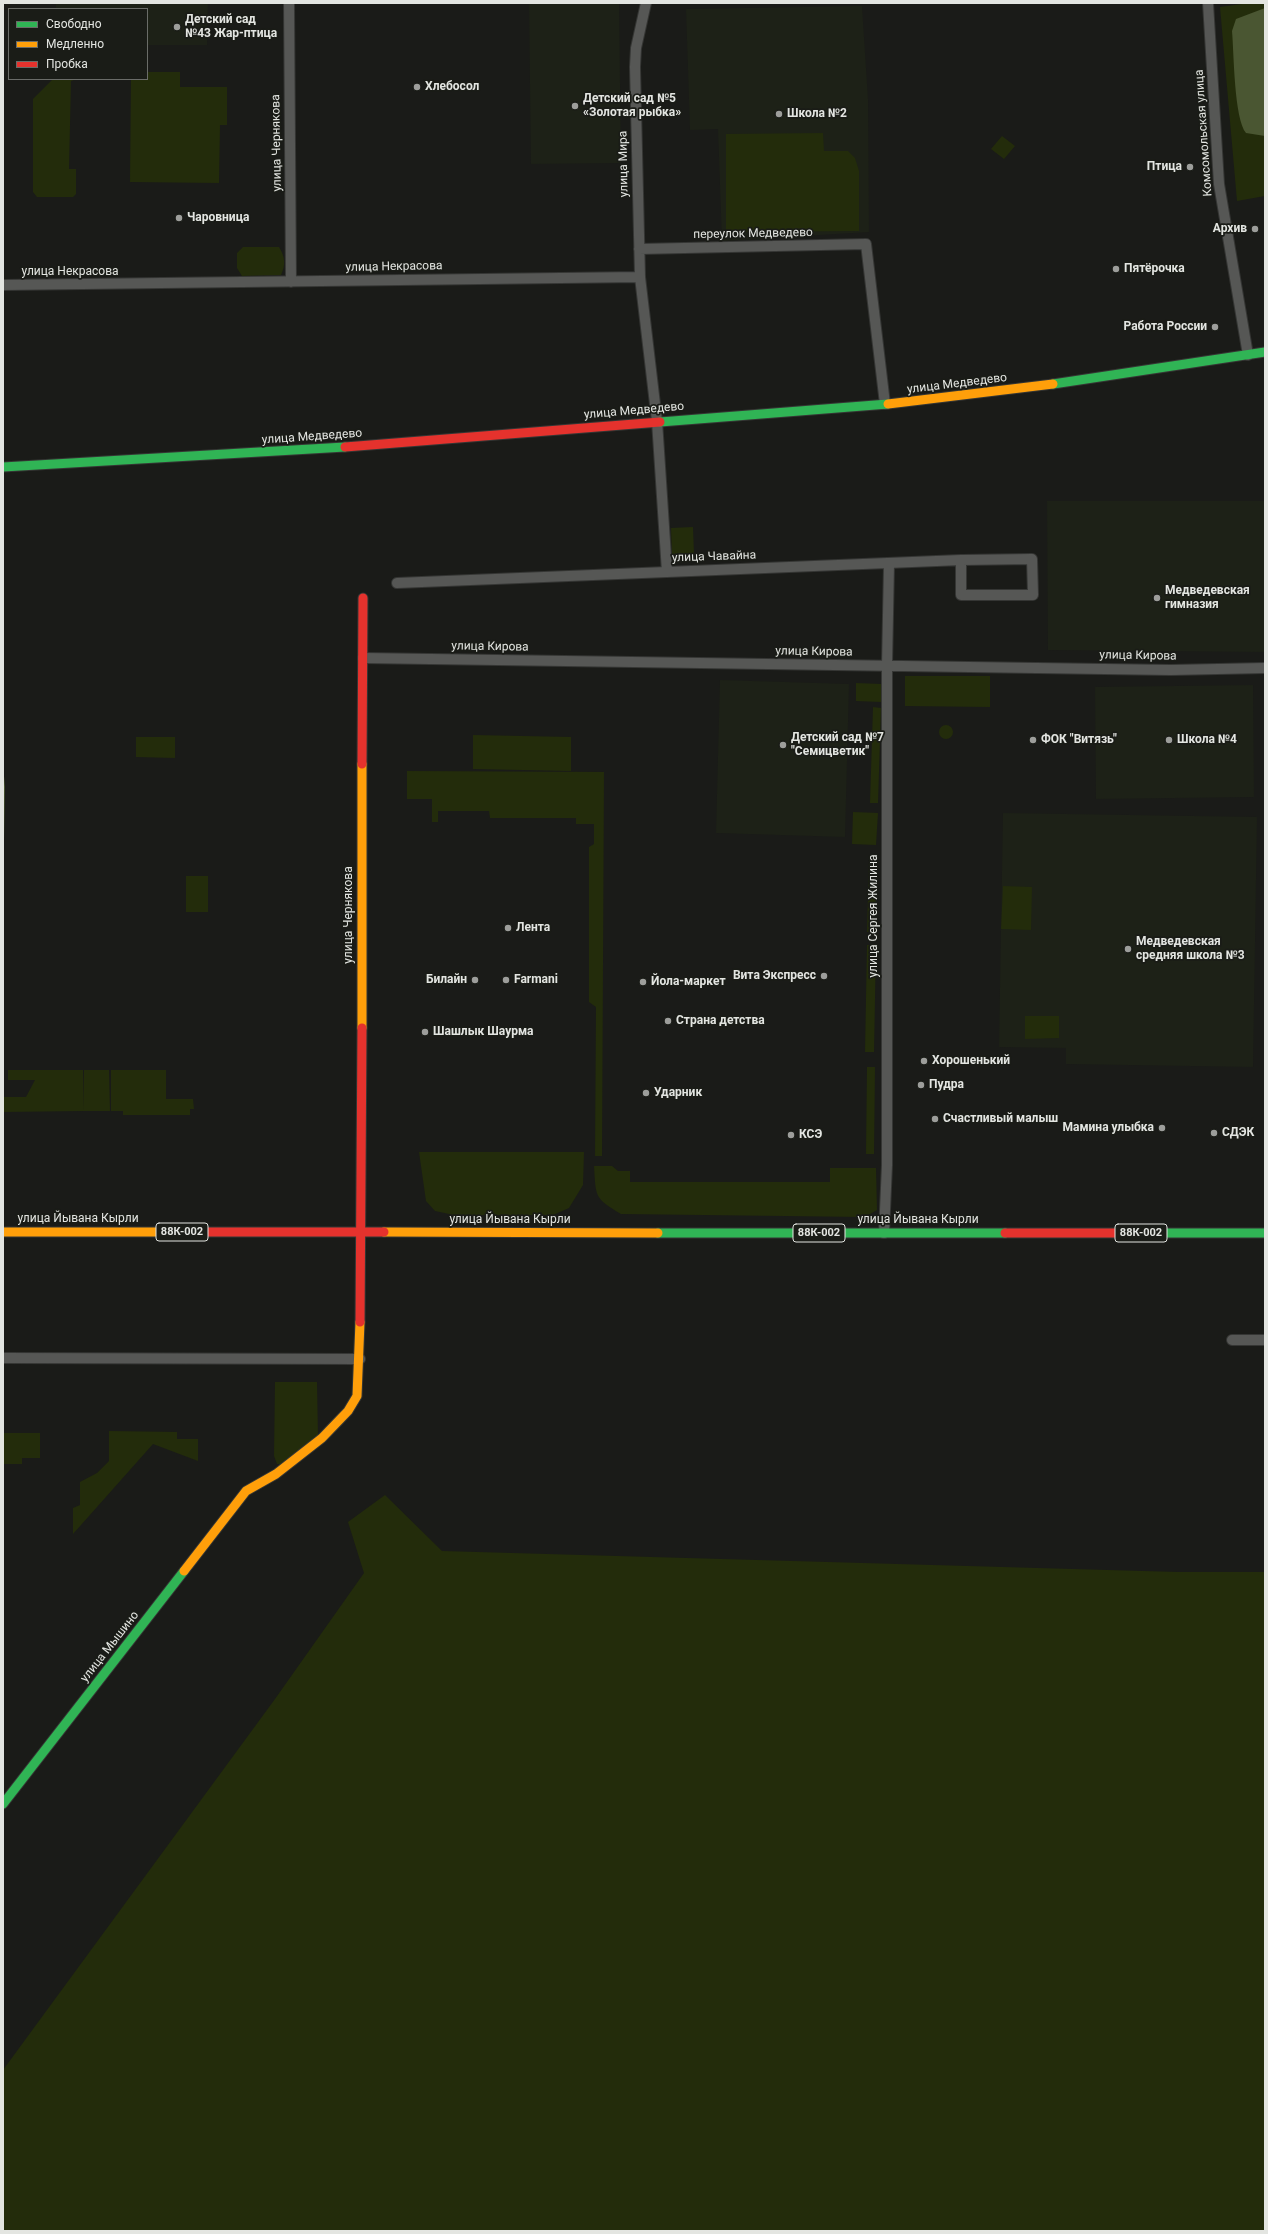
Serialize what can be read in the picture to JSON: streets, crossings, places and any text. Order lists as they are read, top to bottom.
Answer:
{
  "streets": {
    "street": [
      "Комсомольская улица",
      "улица Чернякова",
      "улица Мира",
      "переулок Медведево",
      "улица Некрасова",
      "улица Медведево",
      "улица Чавайна",
      "улица Кирова",
      "улица Сергея Жилина",
      "улица Йывана Кырли",
      "88К-002",
      "улица Мышино"
    ]
  },
  "crossings": [
    ["Комсомольская улица", "улица Медведево"],
    ["улица Чернякова", "улица Некрасова"],
    ["улица Чернякова", "улица Кирова"],
    ["улица Чернякова", "улица Йывана Кырли"],
    ["улица Чернякова", "улица Мышино"],
    ["улица Мира", "переулок Медведево"],
    ["улица Мира", "улица Некрасова"],
    ["переулок Медведево", "улица Медведево"],
    ["улица Чавайна", "улица Сергея Жилина"],
    ["улица Кирова", "улица Сергея Жилина"],
    ["улица Сергея Жилина", "улица Йывана Кырли"]
  ],
  "places": [
    "Детский сад №43 Жар-птица",
    "Хлебосол",
    "Детский сад №5 «Золотая рыбка»",
    "Школа №2",
    "Птица",
    "Чаровница",
    "Архив",
    "Пятёрочка",
    "Работа России",
    "Медведевская гимназия",
    "ФОК \"Витязь\"",
    "Школа №4",
    "Детский сад №7 \"Семицветик\"",
    "Лента",
    "Медведевская средняя школа №3",
    "Вита Экспресс",
    "Билайн",
    "Farmani",
    "Йола-маркет",
    "Страна детства",
    "Шашлык Шаурма",
    "Хорошенький",
    "Пудра",
    "Ударник",
    "Счастливый малыш",
    "Мамина улыбка",
    "СДЭК",
    "КСЭ"
  ],
  "legend": ["Свободно", "Медленно", "Пробка"]
}
